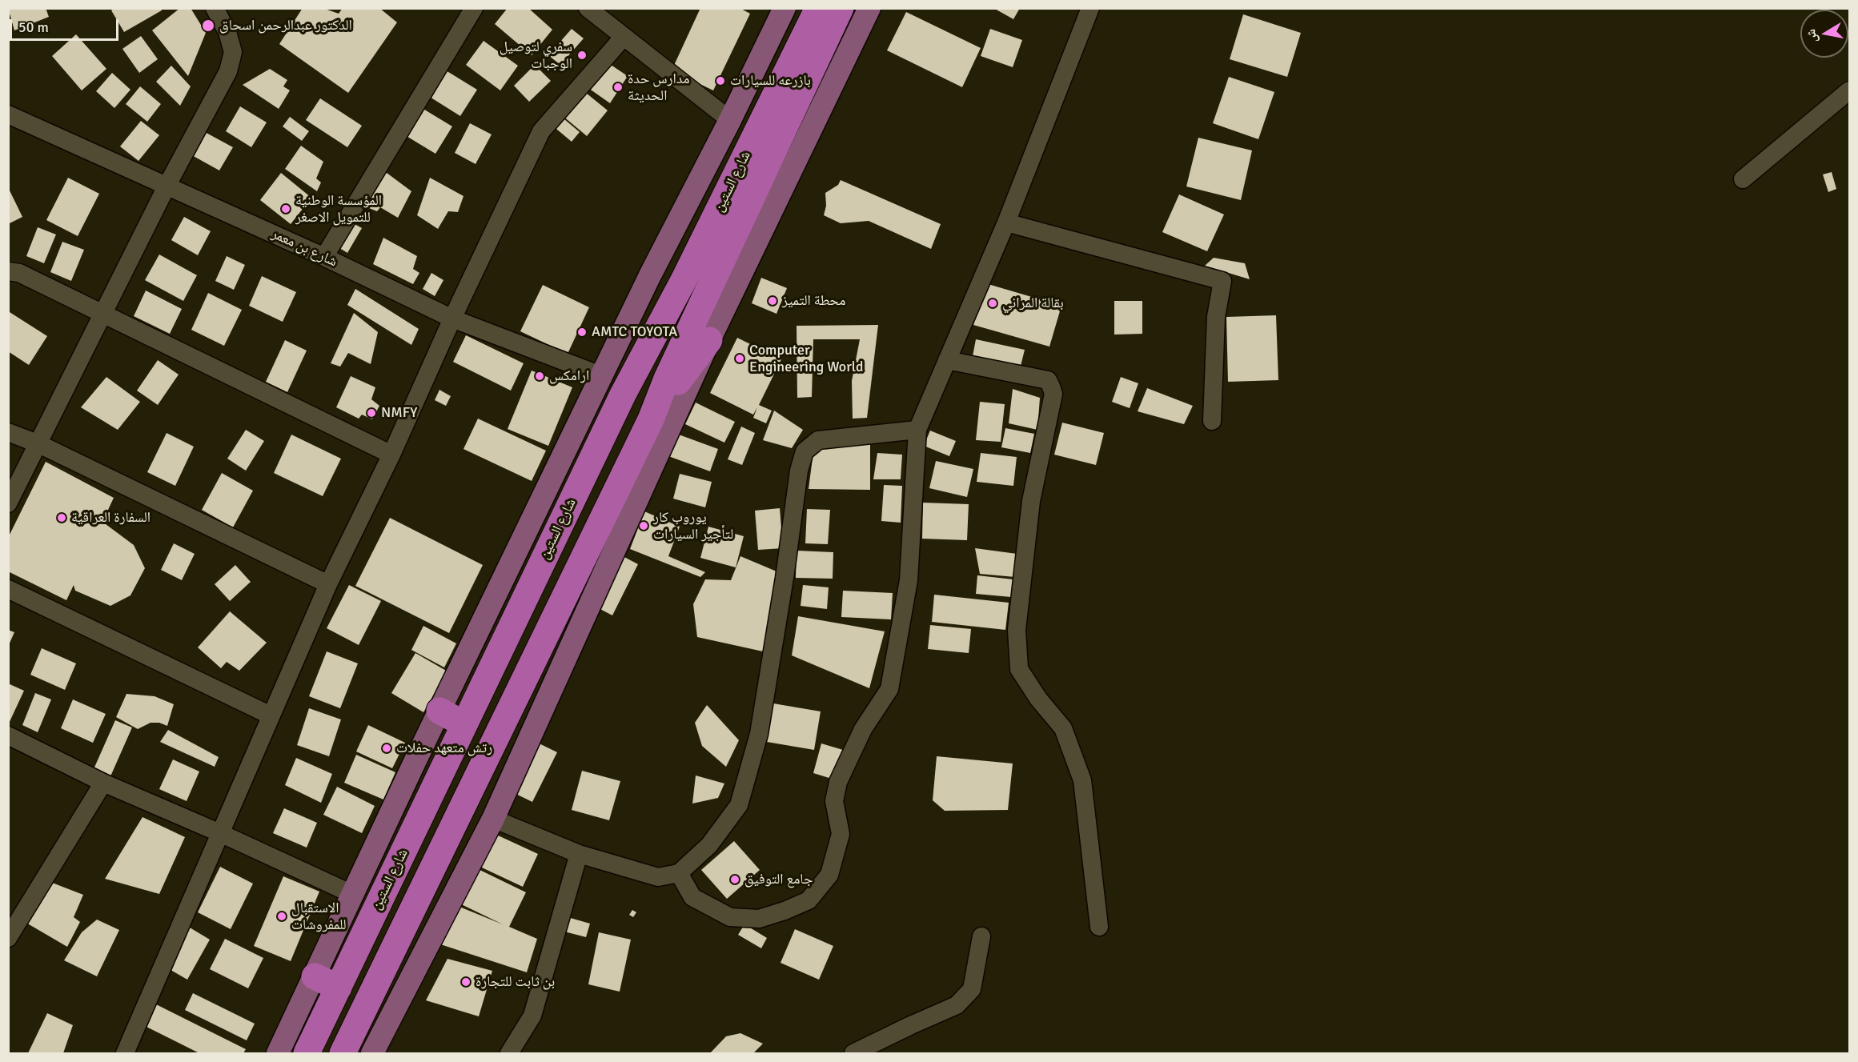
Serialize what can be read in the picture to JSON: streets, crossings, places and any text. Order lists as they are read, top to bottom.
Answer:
{
  "streets": {
    "highway": ["شارع الستين"],
    "street": ["شارع بن معمر"]
  },
  "crossings": [
    ["شارع الستين", "شارع بن معمر"]
  ],
  "places": [
    "الدكتور عبدالرحمن اسحاق",
    "سفري لتوصيل الوجبات",
    "بازرعه للسيارات",
    "مدارس حدة الحديثة",
    "المؤسسة الوطنية للتمويل الاصغر",
    "محطة التميز",
    "بقالة المراني",
    "AMTC TOYOTA",
    "Computer Engineering World",
    "ارامكس",
    "NMFY",
    "السفارة العراقية",
    "يوروب كار لتأجير السيارات",
    "رتش متعهد حفلات",
    "جامع التوفيق",
    "الاستقبال للمفروشات",
    "بن ثابت للتجارة"
  ],
  "scale_bar": "50 m",
  "north": "left"
}
